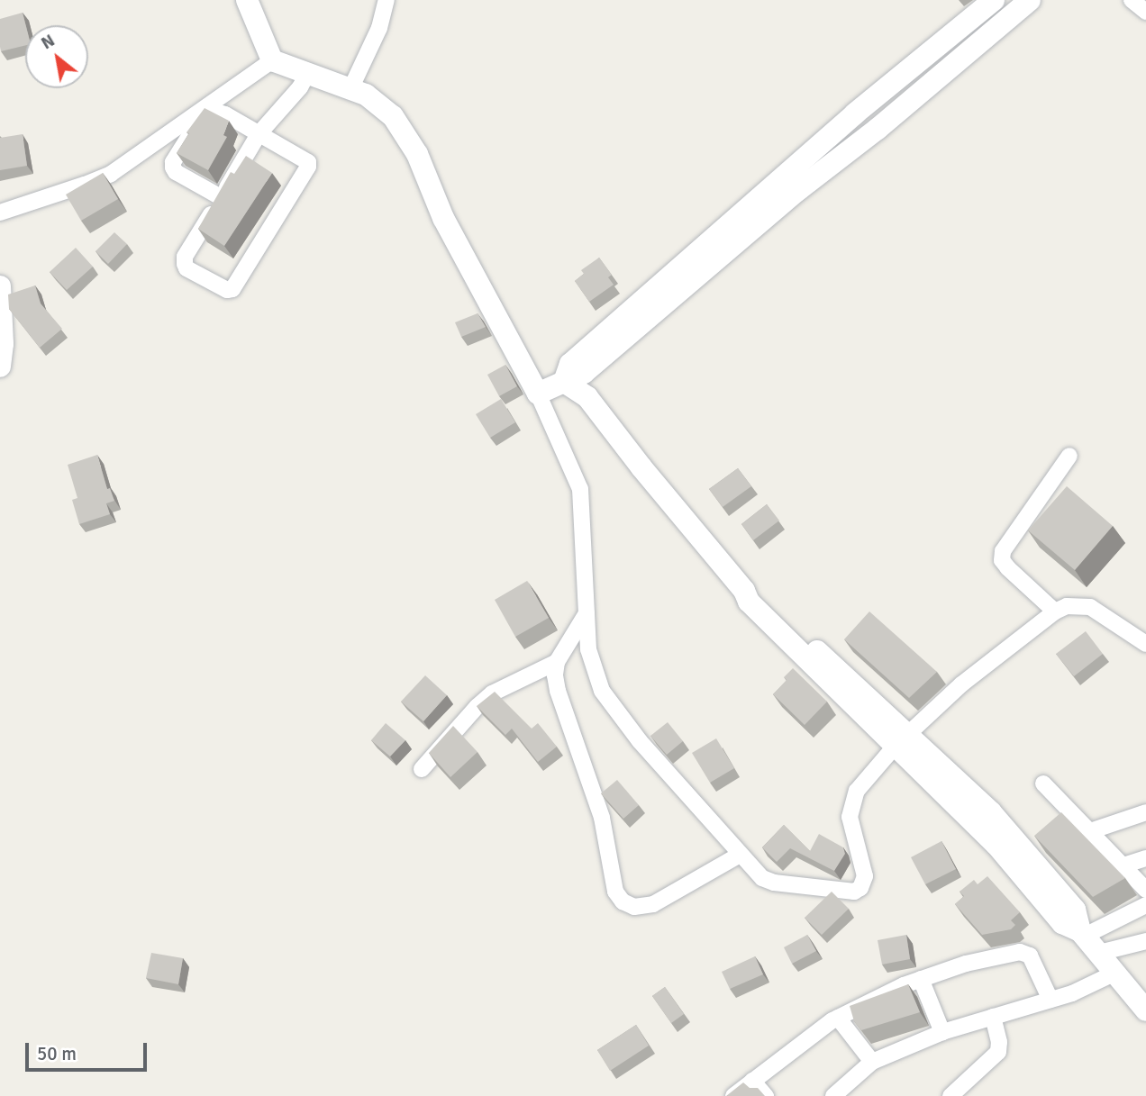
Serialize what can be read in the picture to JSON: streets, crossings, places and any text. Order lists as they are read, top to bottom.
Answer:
{
  "scale_bar": "50 m",
  "north": "top left"
}
